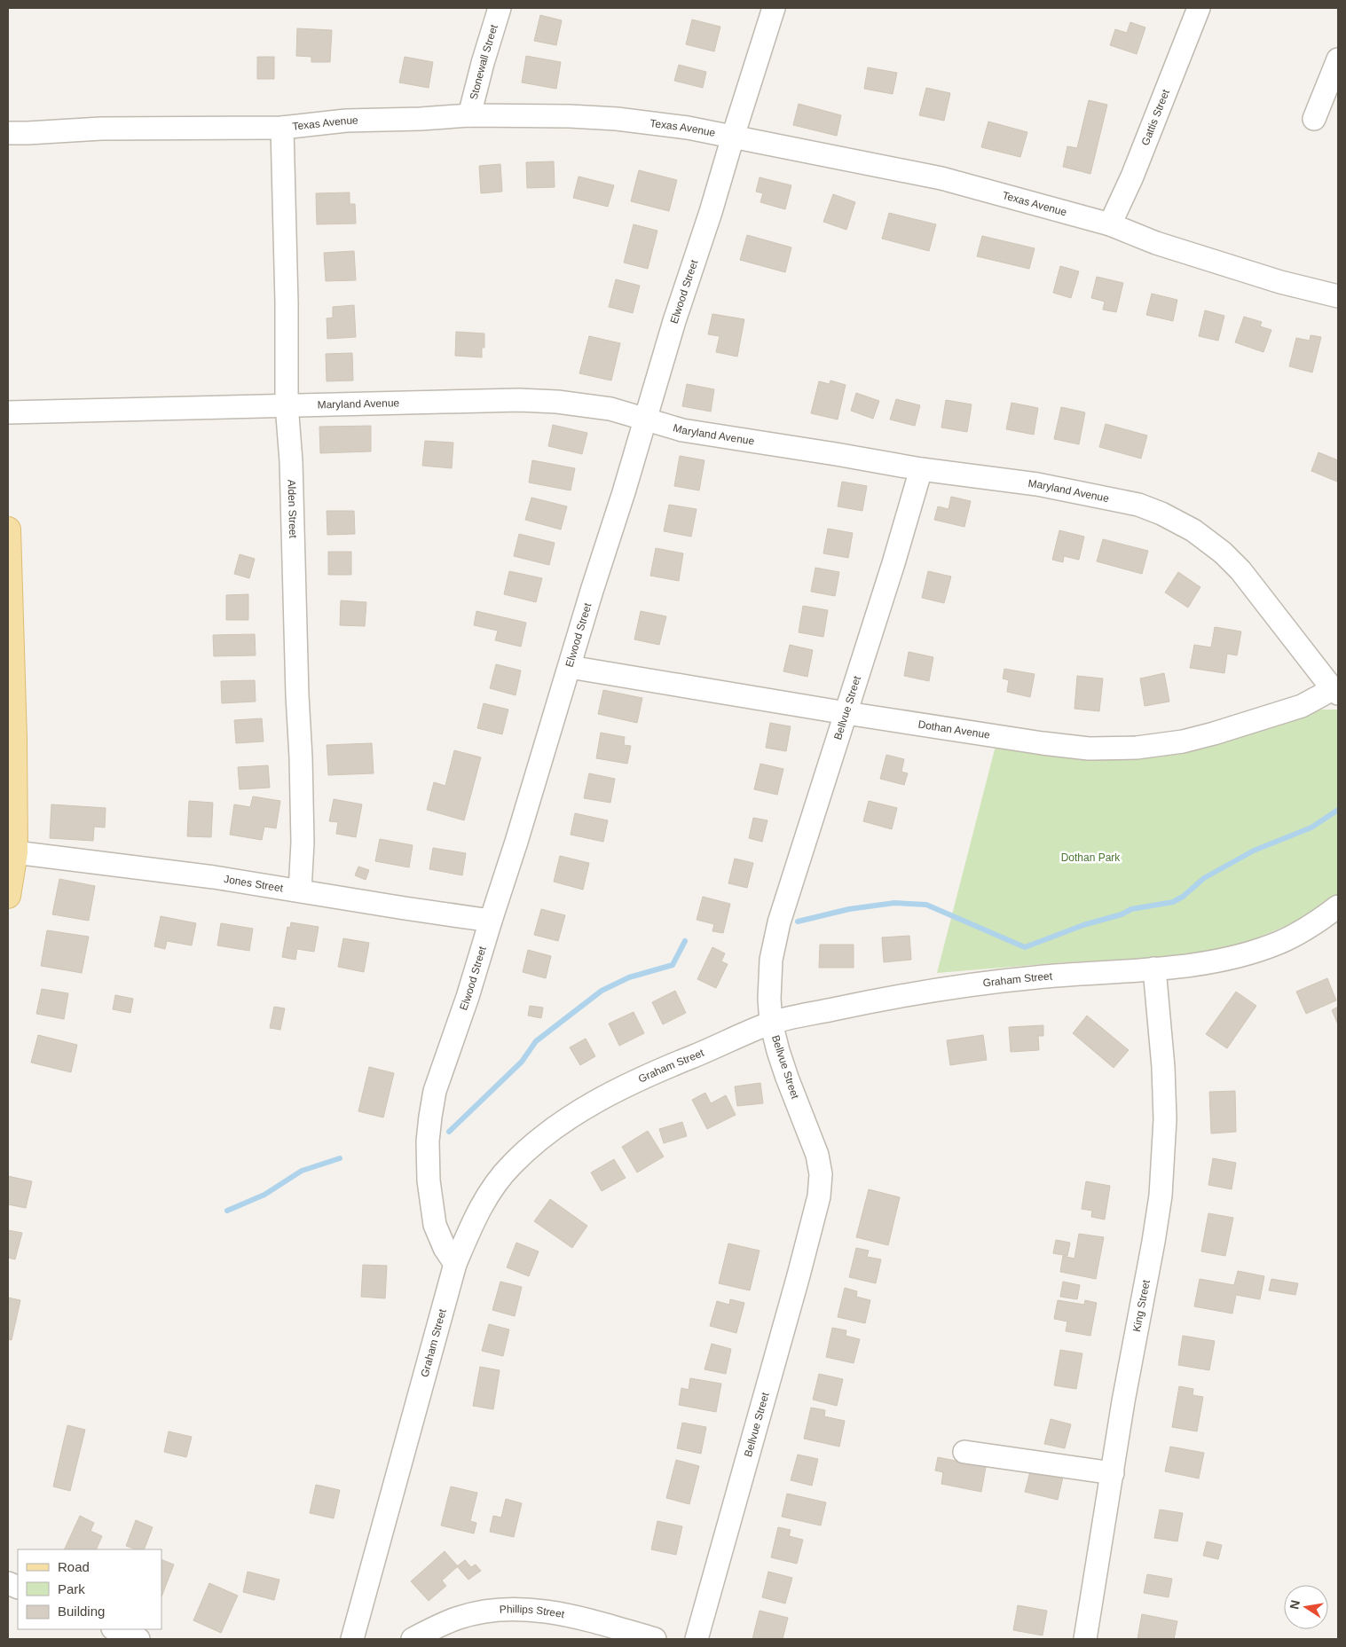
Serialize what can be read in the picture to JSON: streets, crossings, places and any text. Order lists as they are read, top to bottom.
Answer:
{
  "streets": {
    "street": [
      "Stonewall Street",
      "Gattis Street",
      "Texas Avenue",
      "Elwood Street",
      "Maryland Avenue",
      "Alden Street",
      "Bellvue Street",
      "Dothan Avenue",
      "Jones Street",
      "Graham Street",
      "King Street",
      "Phillips Street"
    ]
  },
  "crossings": [
    ["Stonewall Street", "Texas Avenue"],
    ["Gattis Street", "Texas Avenue"],
    ["Texas Avenue", "Elwood Street"],
    ["Texas Avenue", "Alden Street"],
    ["Elwood Street", "Maryland Avenue"],
    ["Elwood Street", "Dothan Avenue"],
    ["Elwood Street", "Jones Street"],
    ["Elwood Street", "Graham Street"],
    ["Maryland Avenue", "Alden Street"],
    ["Maryland Avenue", "Bellvue Street"],
    ["Maryland Avenue", "Dothan Avenue"],
    ["Alden Street", "Jones Street"],
    ["Bellvue Street", "Dothan Avenue"],
    ["Bellvue Street", "Graham Street"],
    ["Graham Street", "King Street"]
  ],
  "parks": ["Dothan Park"],
  "legend": ["Road", "Park", "Building"],
  "north": "left"
}
